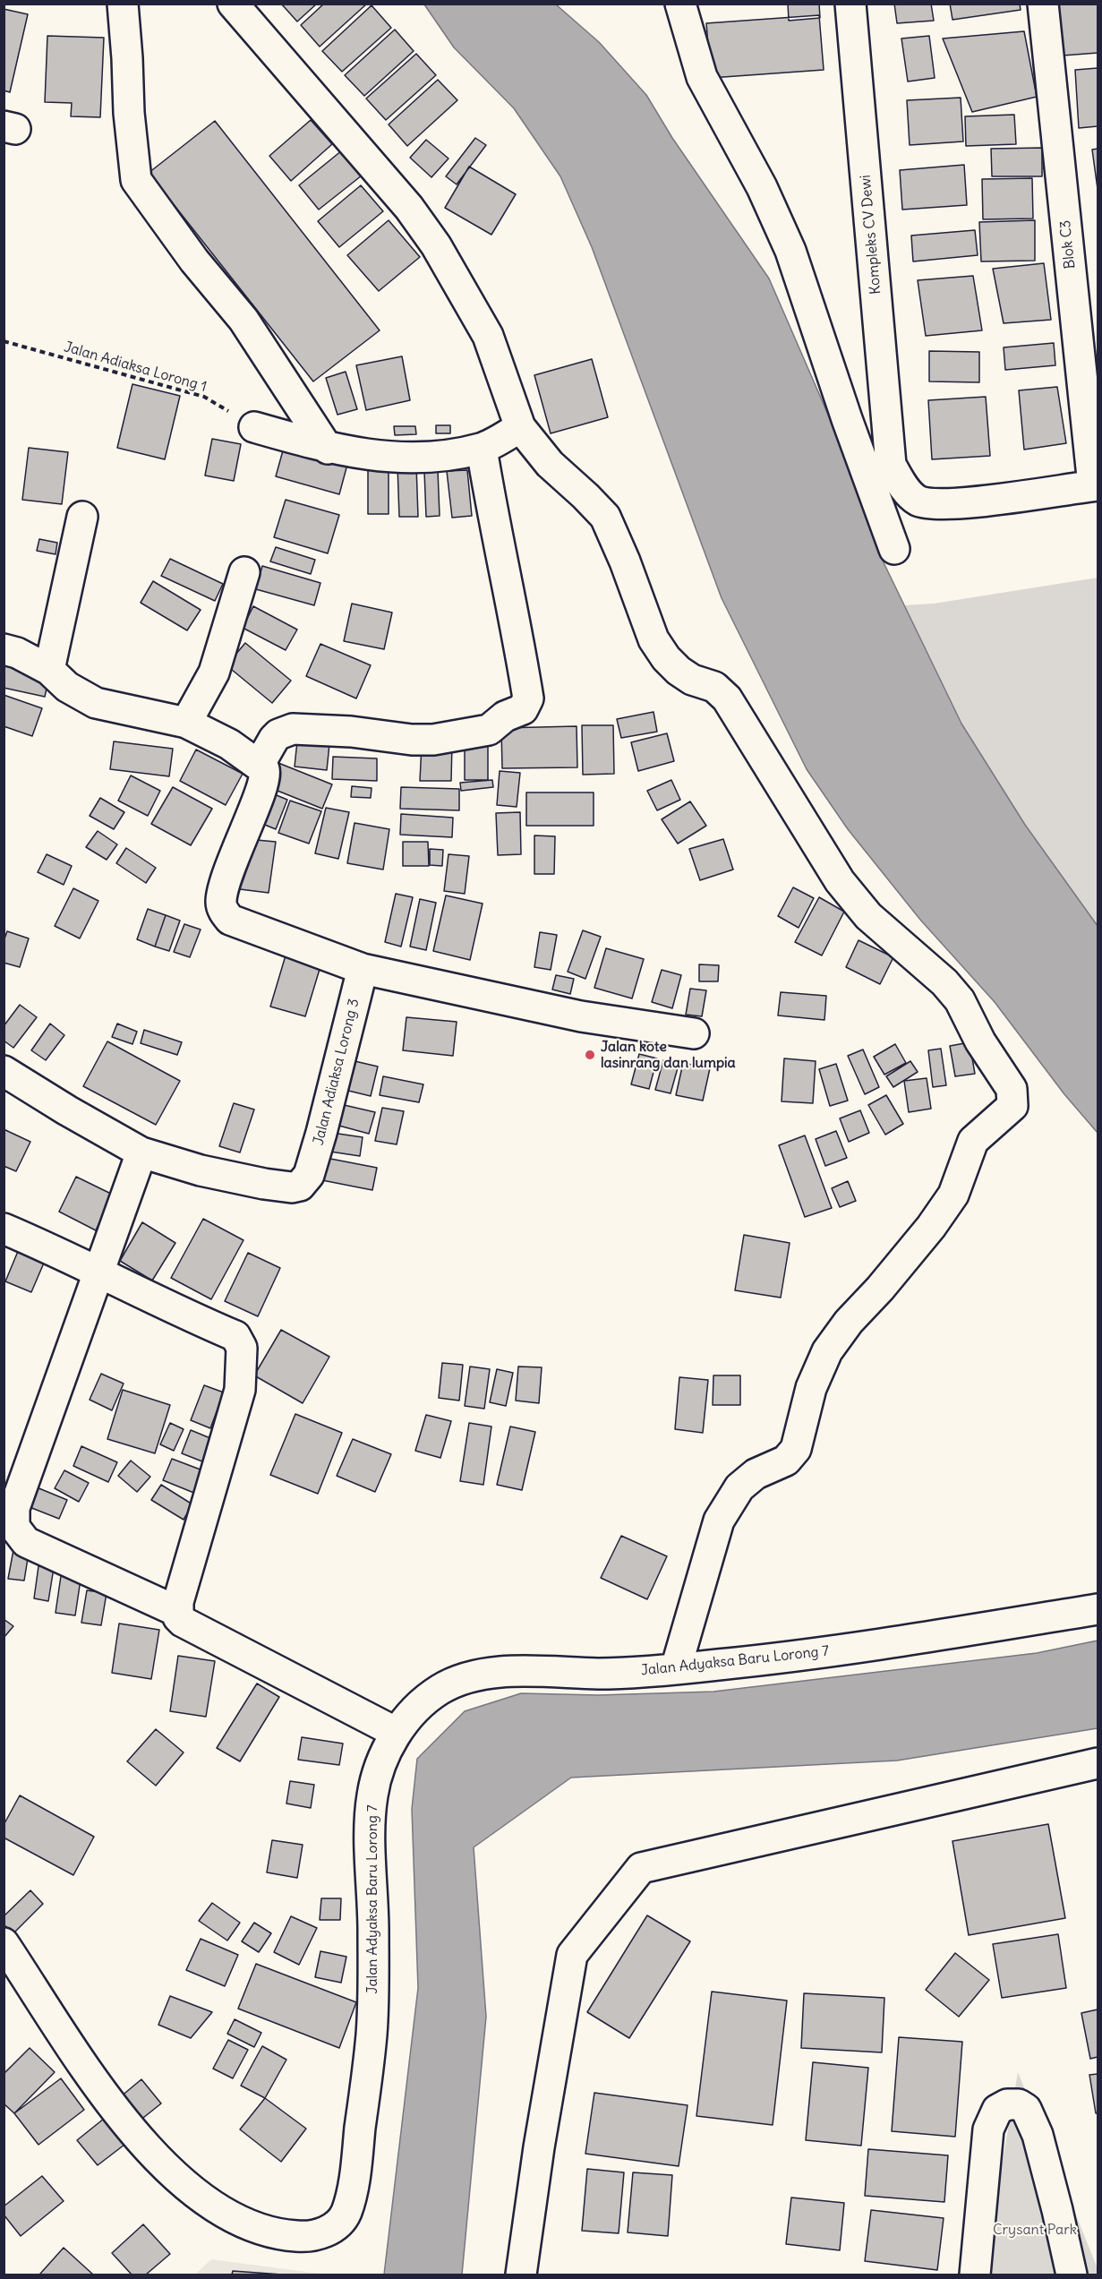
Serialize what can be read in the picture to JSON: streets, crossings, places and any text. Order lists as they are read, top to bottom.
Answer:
{
  "streets": {
    "street": [
      "Kompleks CV Dewi",
      "Blok C3",
      "Jalan Adiaksa Lorong 3",
      "Jalan Adyaksa Baru Lorong 7"
    ],
    "path": ["Jalan Adiaksa Lorong 1"]
  },
  "crossings": [
    ["Kompleks CV Dewi", "Blok C3"]
  ],
  "parks": ["Crysant Park"],
  "places": ["Jalan kote lasinrang dan lumpia"]
}
